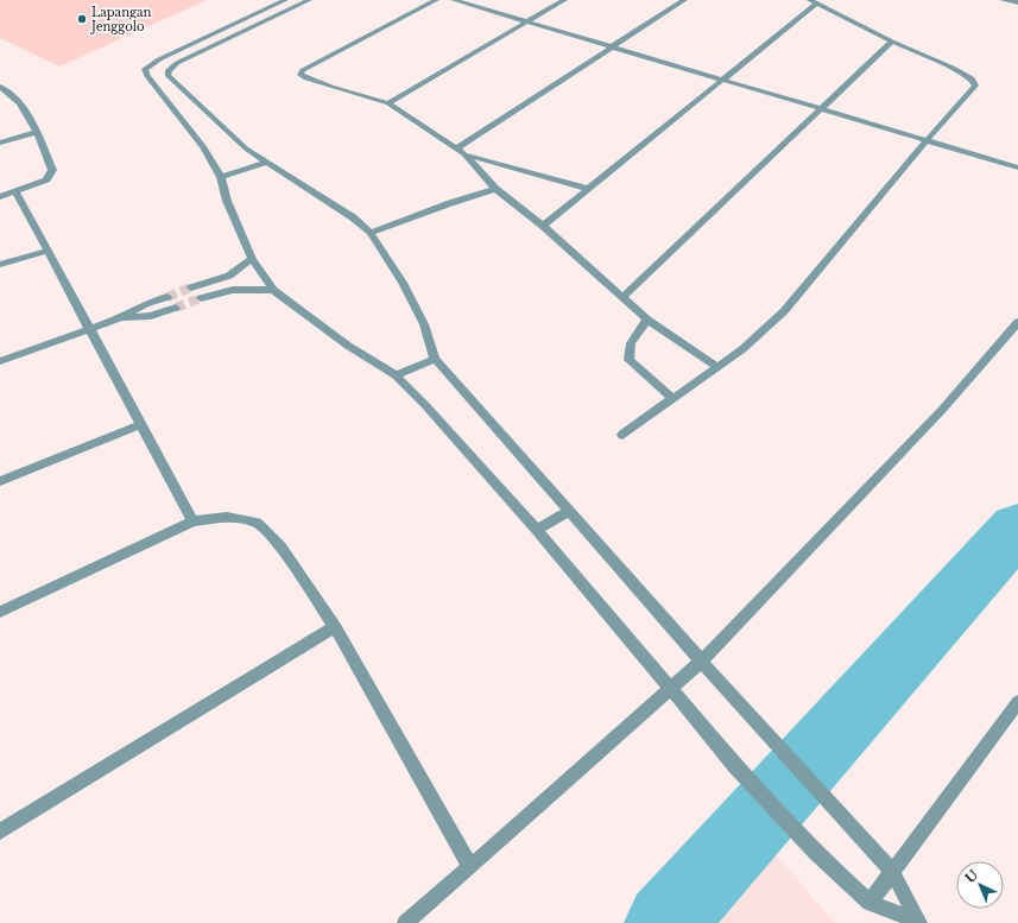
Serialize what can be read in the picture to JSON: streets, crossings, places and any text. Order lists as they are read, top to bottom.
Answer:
{
  "places": ["Lapangan Jenggolo"],
  "north": "top left"
}
